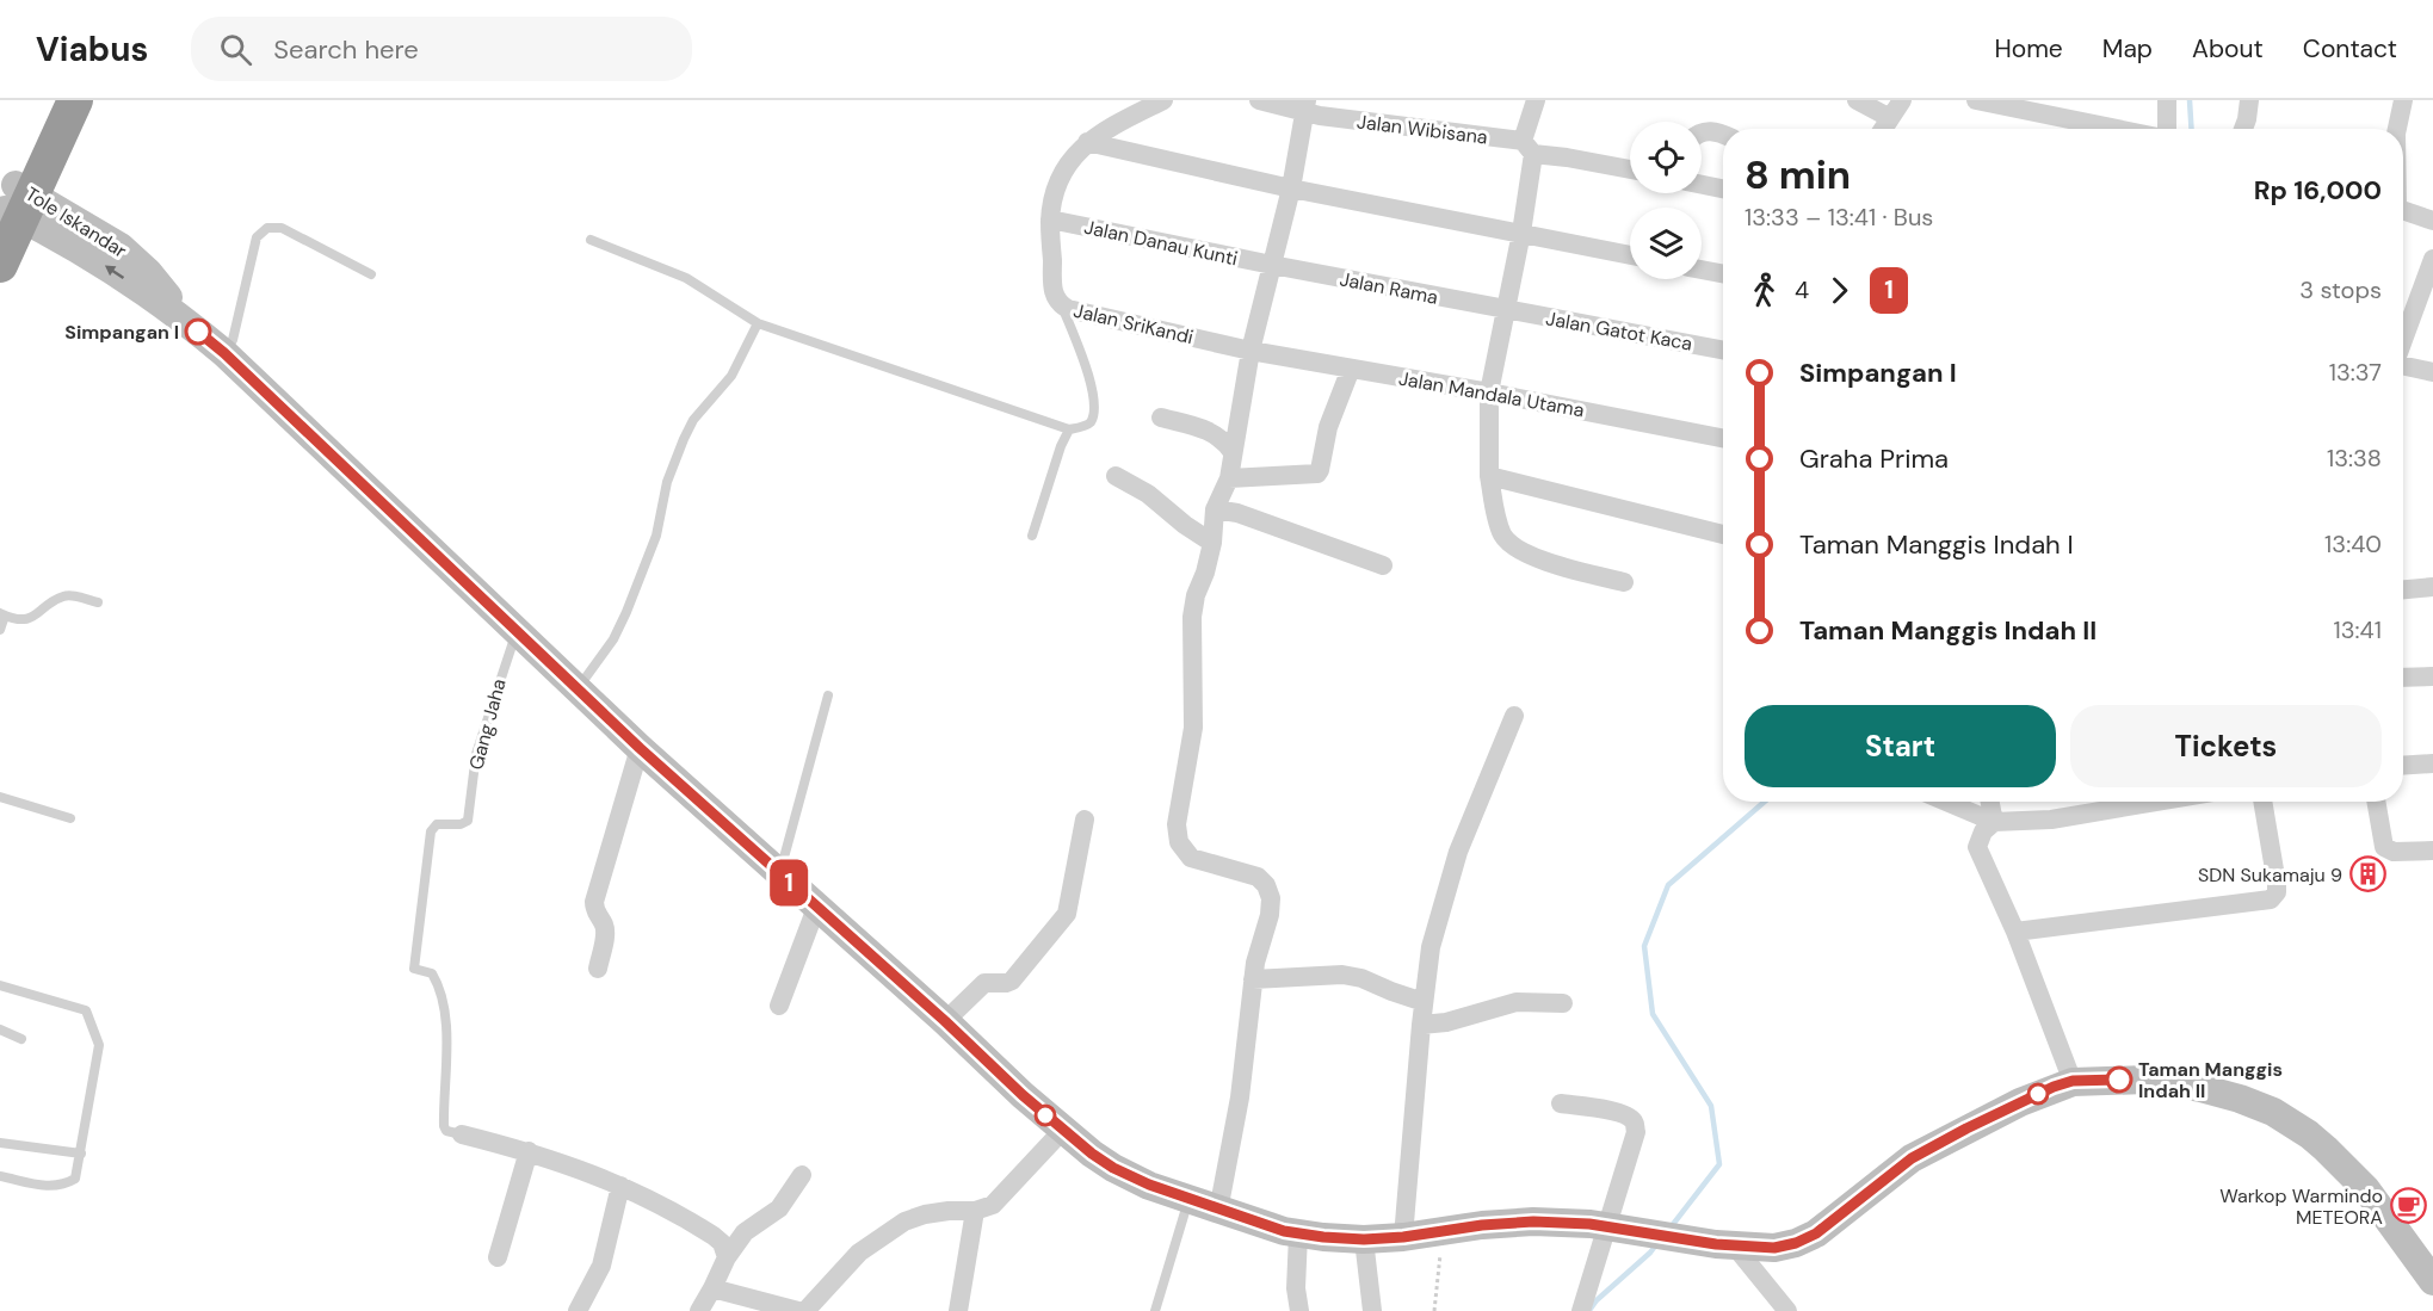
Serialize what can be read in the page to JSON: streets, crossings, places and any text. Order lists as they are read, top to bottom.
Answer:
{
  "streets": {
    "main road": ["Tole Iskandar"],
    "street": [
      "Jalan Wibisana",
      "Jalan Danau Kunti",
      "Jalan Rama",
      "Jalan SriKandi",
      "Jalan Gatot Kaca",
      "Jalan Mandala Utama"
    ],
    "lane": ["Gang Jaha"]
  },
  "crossings": [
    ["Tole Iskandar", "Gang Jaha"],
    ["Jalan Danau Kunti", "Jalan Rama"],
    ["Jalan Danau Kunti", "Jalan SriKandi"],
    ["Jalan Rama", "Jalan Gatot Kaca"],
    ["Jalan SriKandi", "Jalan Mandala Utama"]
  ],
  "places": {
    "other": ["Simpangan I", "Taman Manggis Indah II"],
    "building": ["SDN Sukamaju 9"],
    "cafe": ["Warkop Warmindo METEORA"]
  },
  "lines": ["bus line 1"],
  "page": {
    "header": "Viabus",
    "search": "Search here",
    "nav": [
      "Home",
      "Map",
      "About",
      "Contact"
    ],
    "on_map": "1",
    "heading": ["8 min", "13:33 – 13:41 · Bus", "Rp 16,000"],
    "legs": ["4", "1", "3 stops"],
    "list": [
      {
        "name": "Simpangan I",
        "value": "13:37"
      },
      {
        "name": "Graha Prima",
        "value": "13:38"
      },
      {
        "name": "Taman Manggis Indah I",
        "value": "13:40"
      },
      {
        "name": "Taman Manggis Indah II",
        "value": "13:41"
      }
    ],
    "buttons": ["Start", "Tickets"]
  }
}
